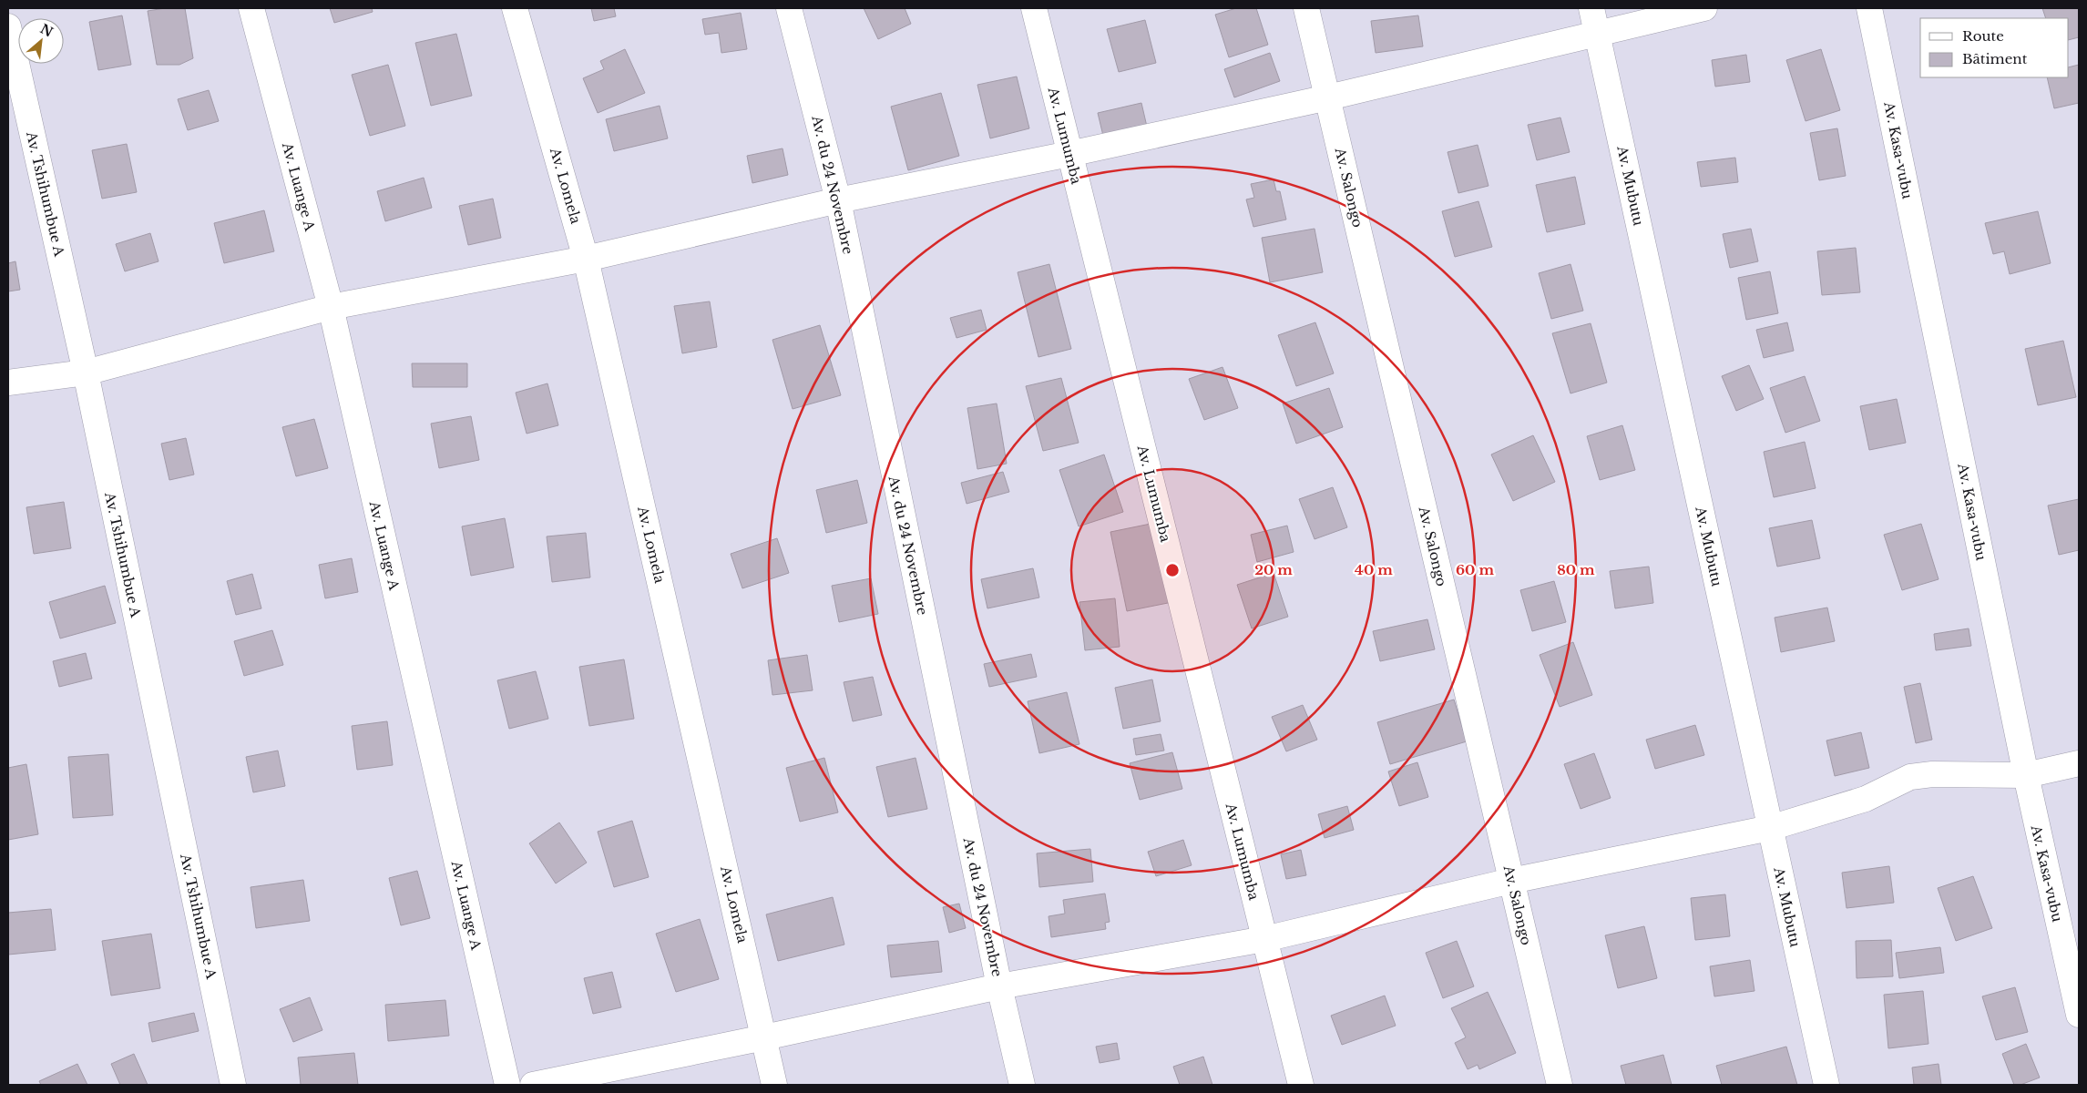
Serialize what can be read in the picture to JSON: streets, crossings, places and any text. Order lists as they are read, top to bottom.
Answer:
{
  "streets": {
    "street": [
      "Av. Lumumba",
      "Av. Kasa-vubu",
      "Av. du 24 Novembre",
      "Av. Lomela",
      "Av. Mubutu",
      "Av. Luange A",
      "Av. Salongo",
      "Av. Tshihumbue A"
    ]
  },
  "legend": ["Route", "Bâtiment"],
  "north": "top right",
  "rings": [
    "20 m",
    "40 m",
    "60 m",
    "80 m"
  ]
}
